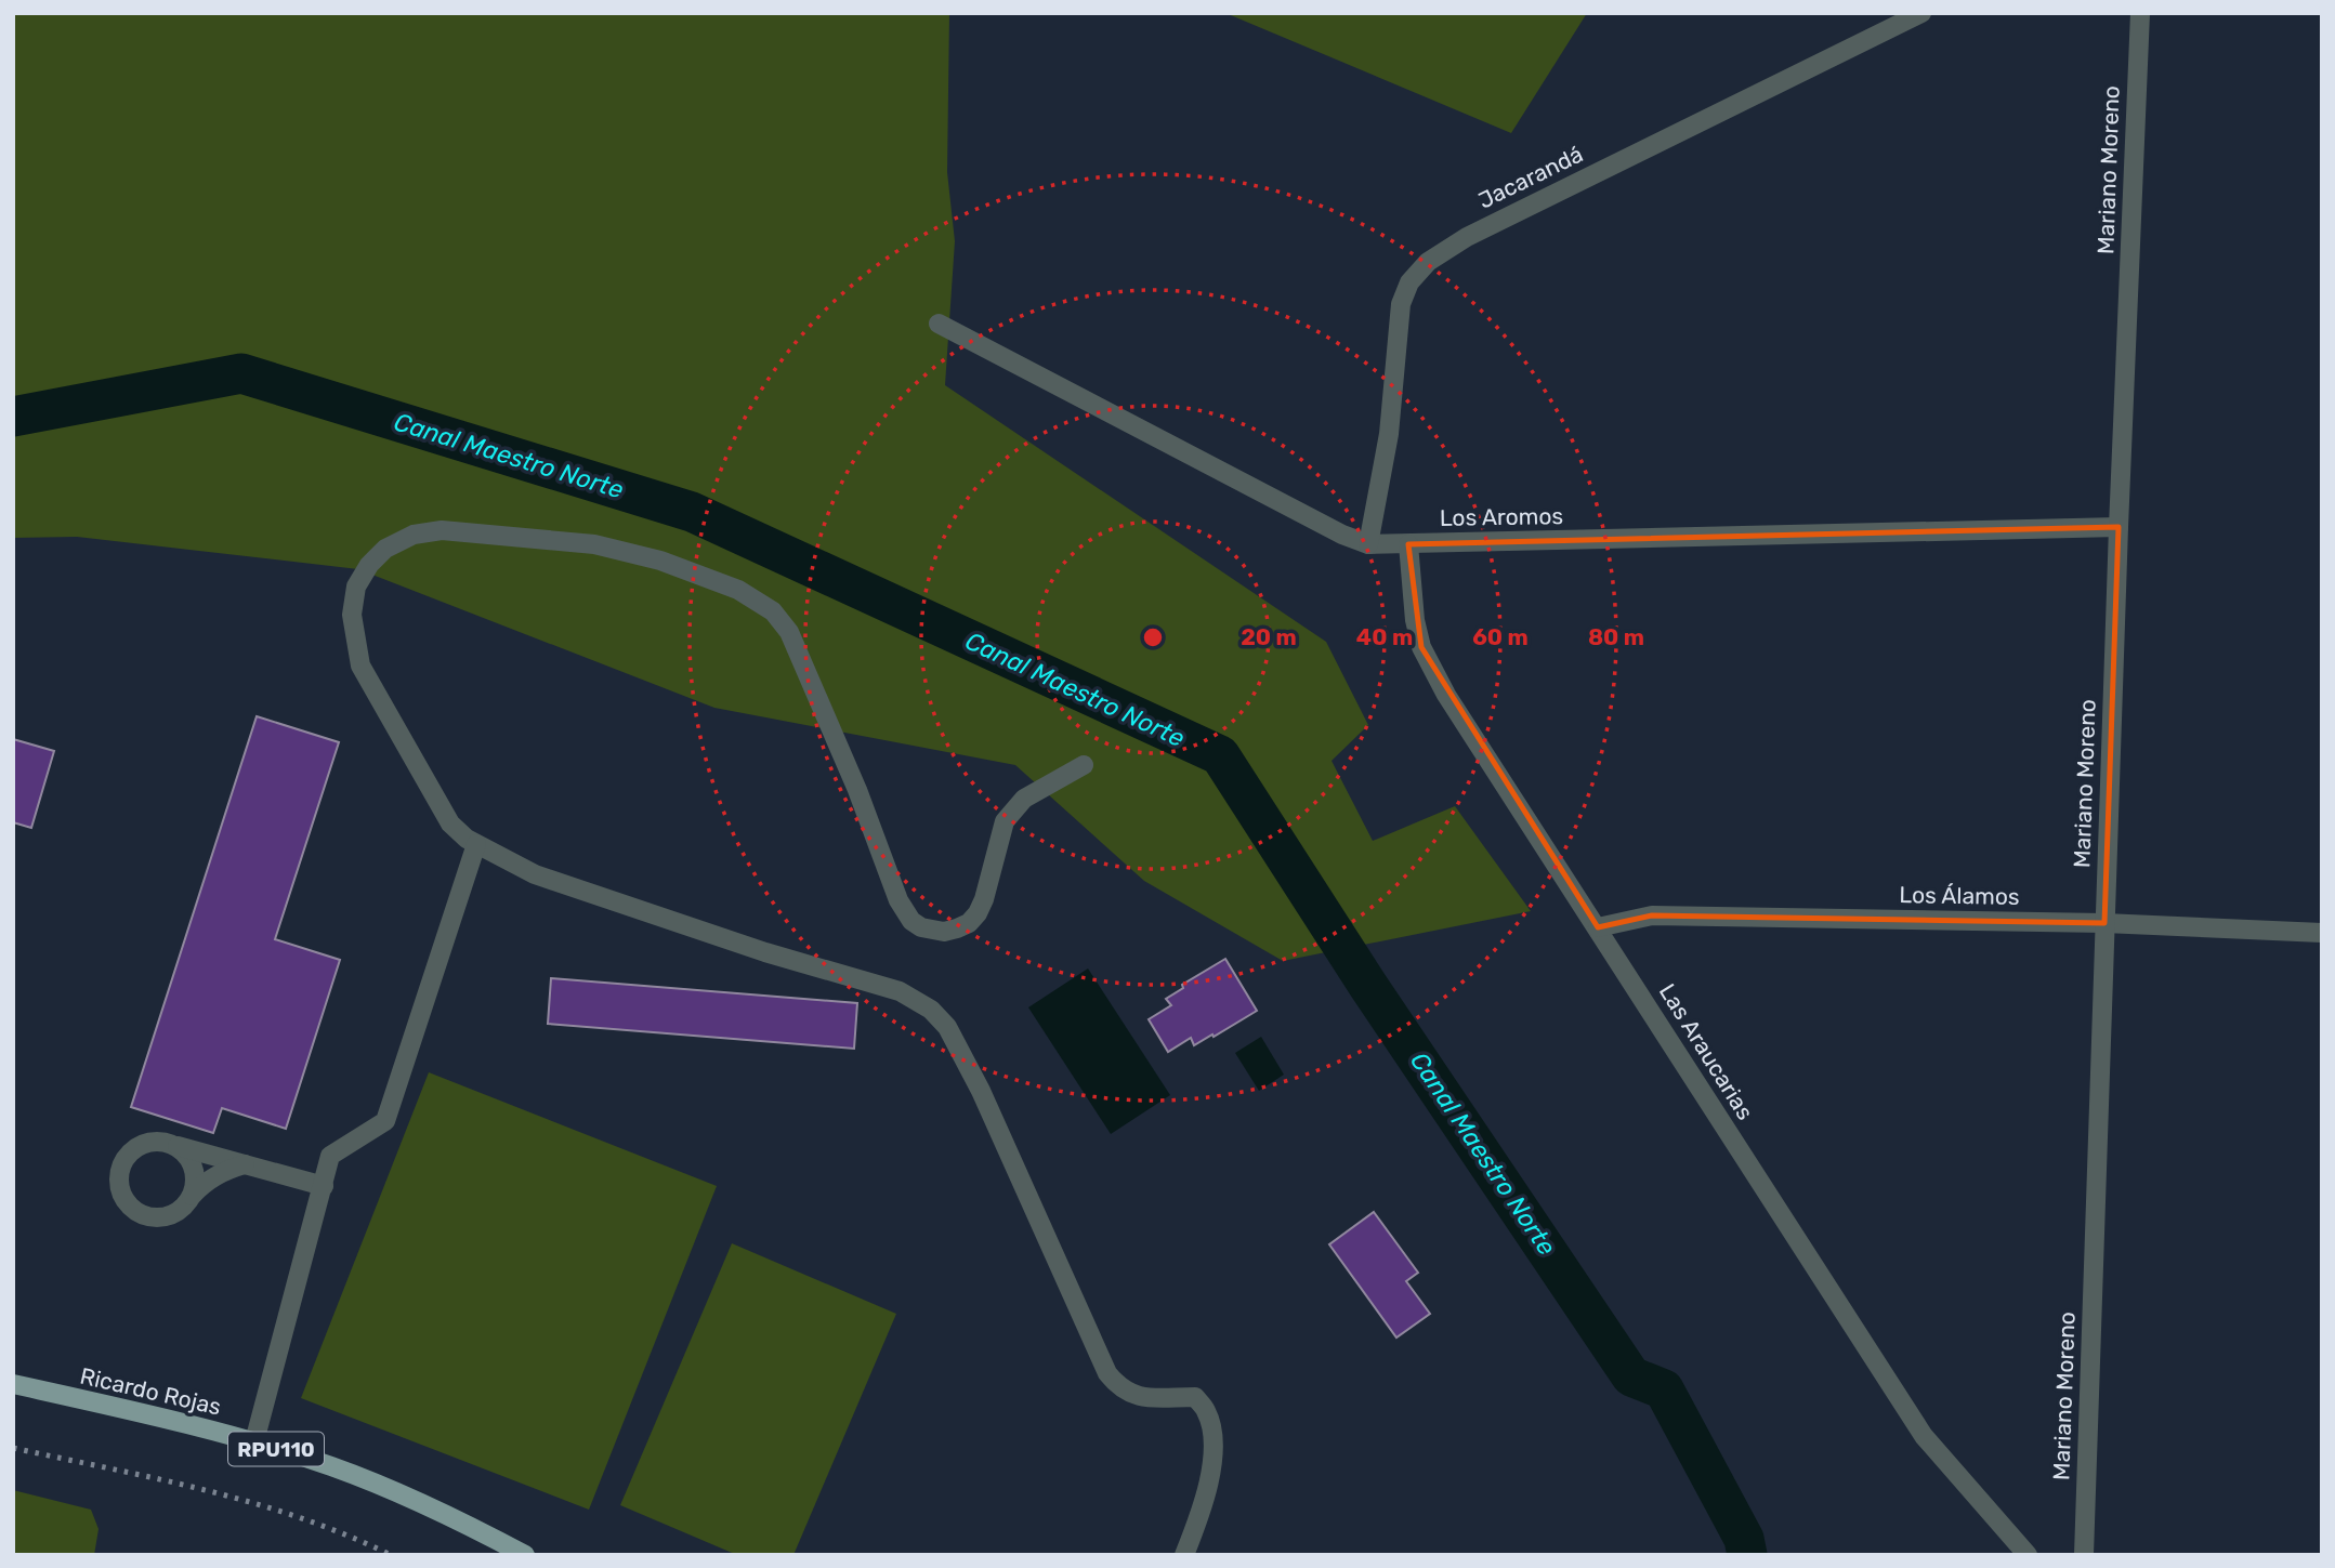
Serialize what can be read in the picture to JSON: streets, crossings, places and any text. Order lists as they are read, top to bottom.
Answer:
{
  "streets": {
    "main road": ["Ricardo Rojas", "RPU110"],
    "street": [
      "Mariano Moreno",
      "Jacarandá",
      "Los Aromos",
      "Los Álamos",
      "Las Araucarias"
    ]
  },
  "crossings": [
    ["Mariano Moreno", "Los Aromos"],
    ["Mariano Moreno", "Los Álamos"],
    ["Jacarandá", "Los Aromos"],
    ["Los Aromos", "Las Araucarias"],
    ["Los Álamos", "Las Araucarias"]
  ],
  "water": ["Canal Maestro Norte"],
  "rings": [
    "20 m",
    "40 m",
    "60 m",
    "80 m"
  ]
}
